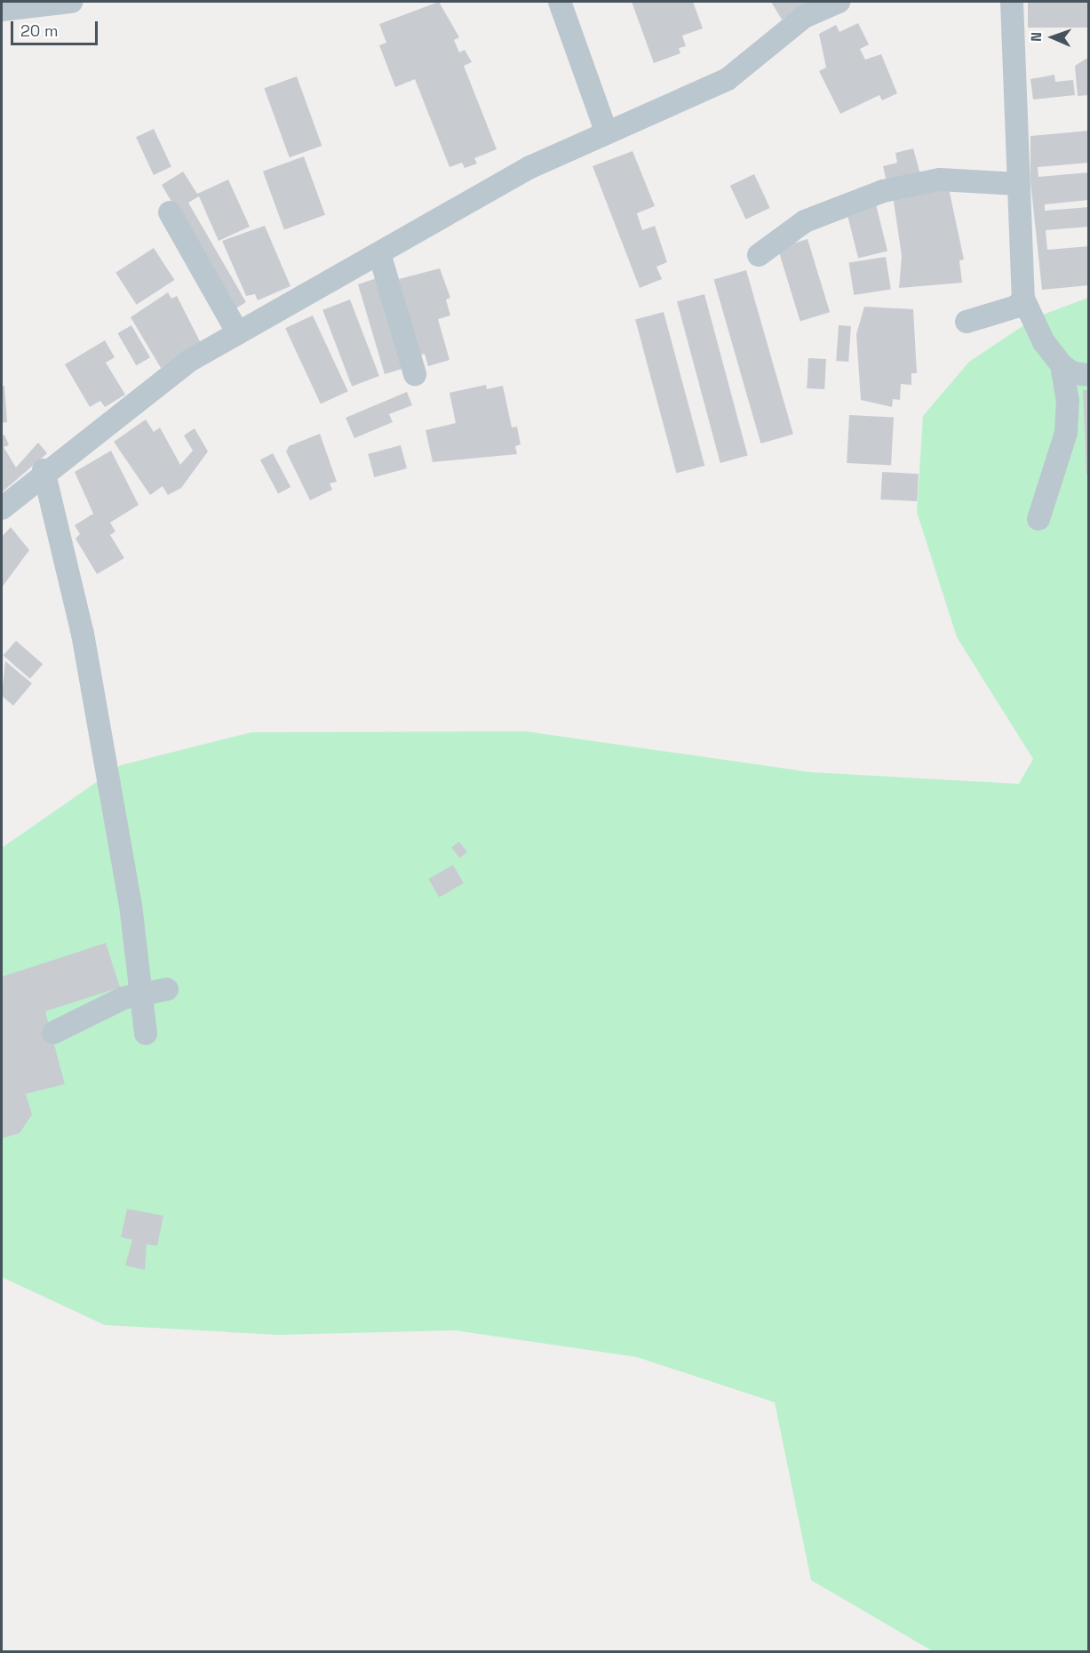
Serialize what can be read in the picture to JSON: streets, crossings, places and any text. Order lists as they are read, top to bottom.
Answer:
{
  "scale_bar": "20 m",
  "north": "left"
}
